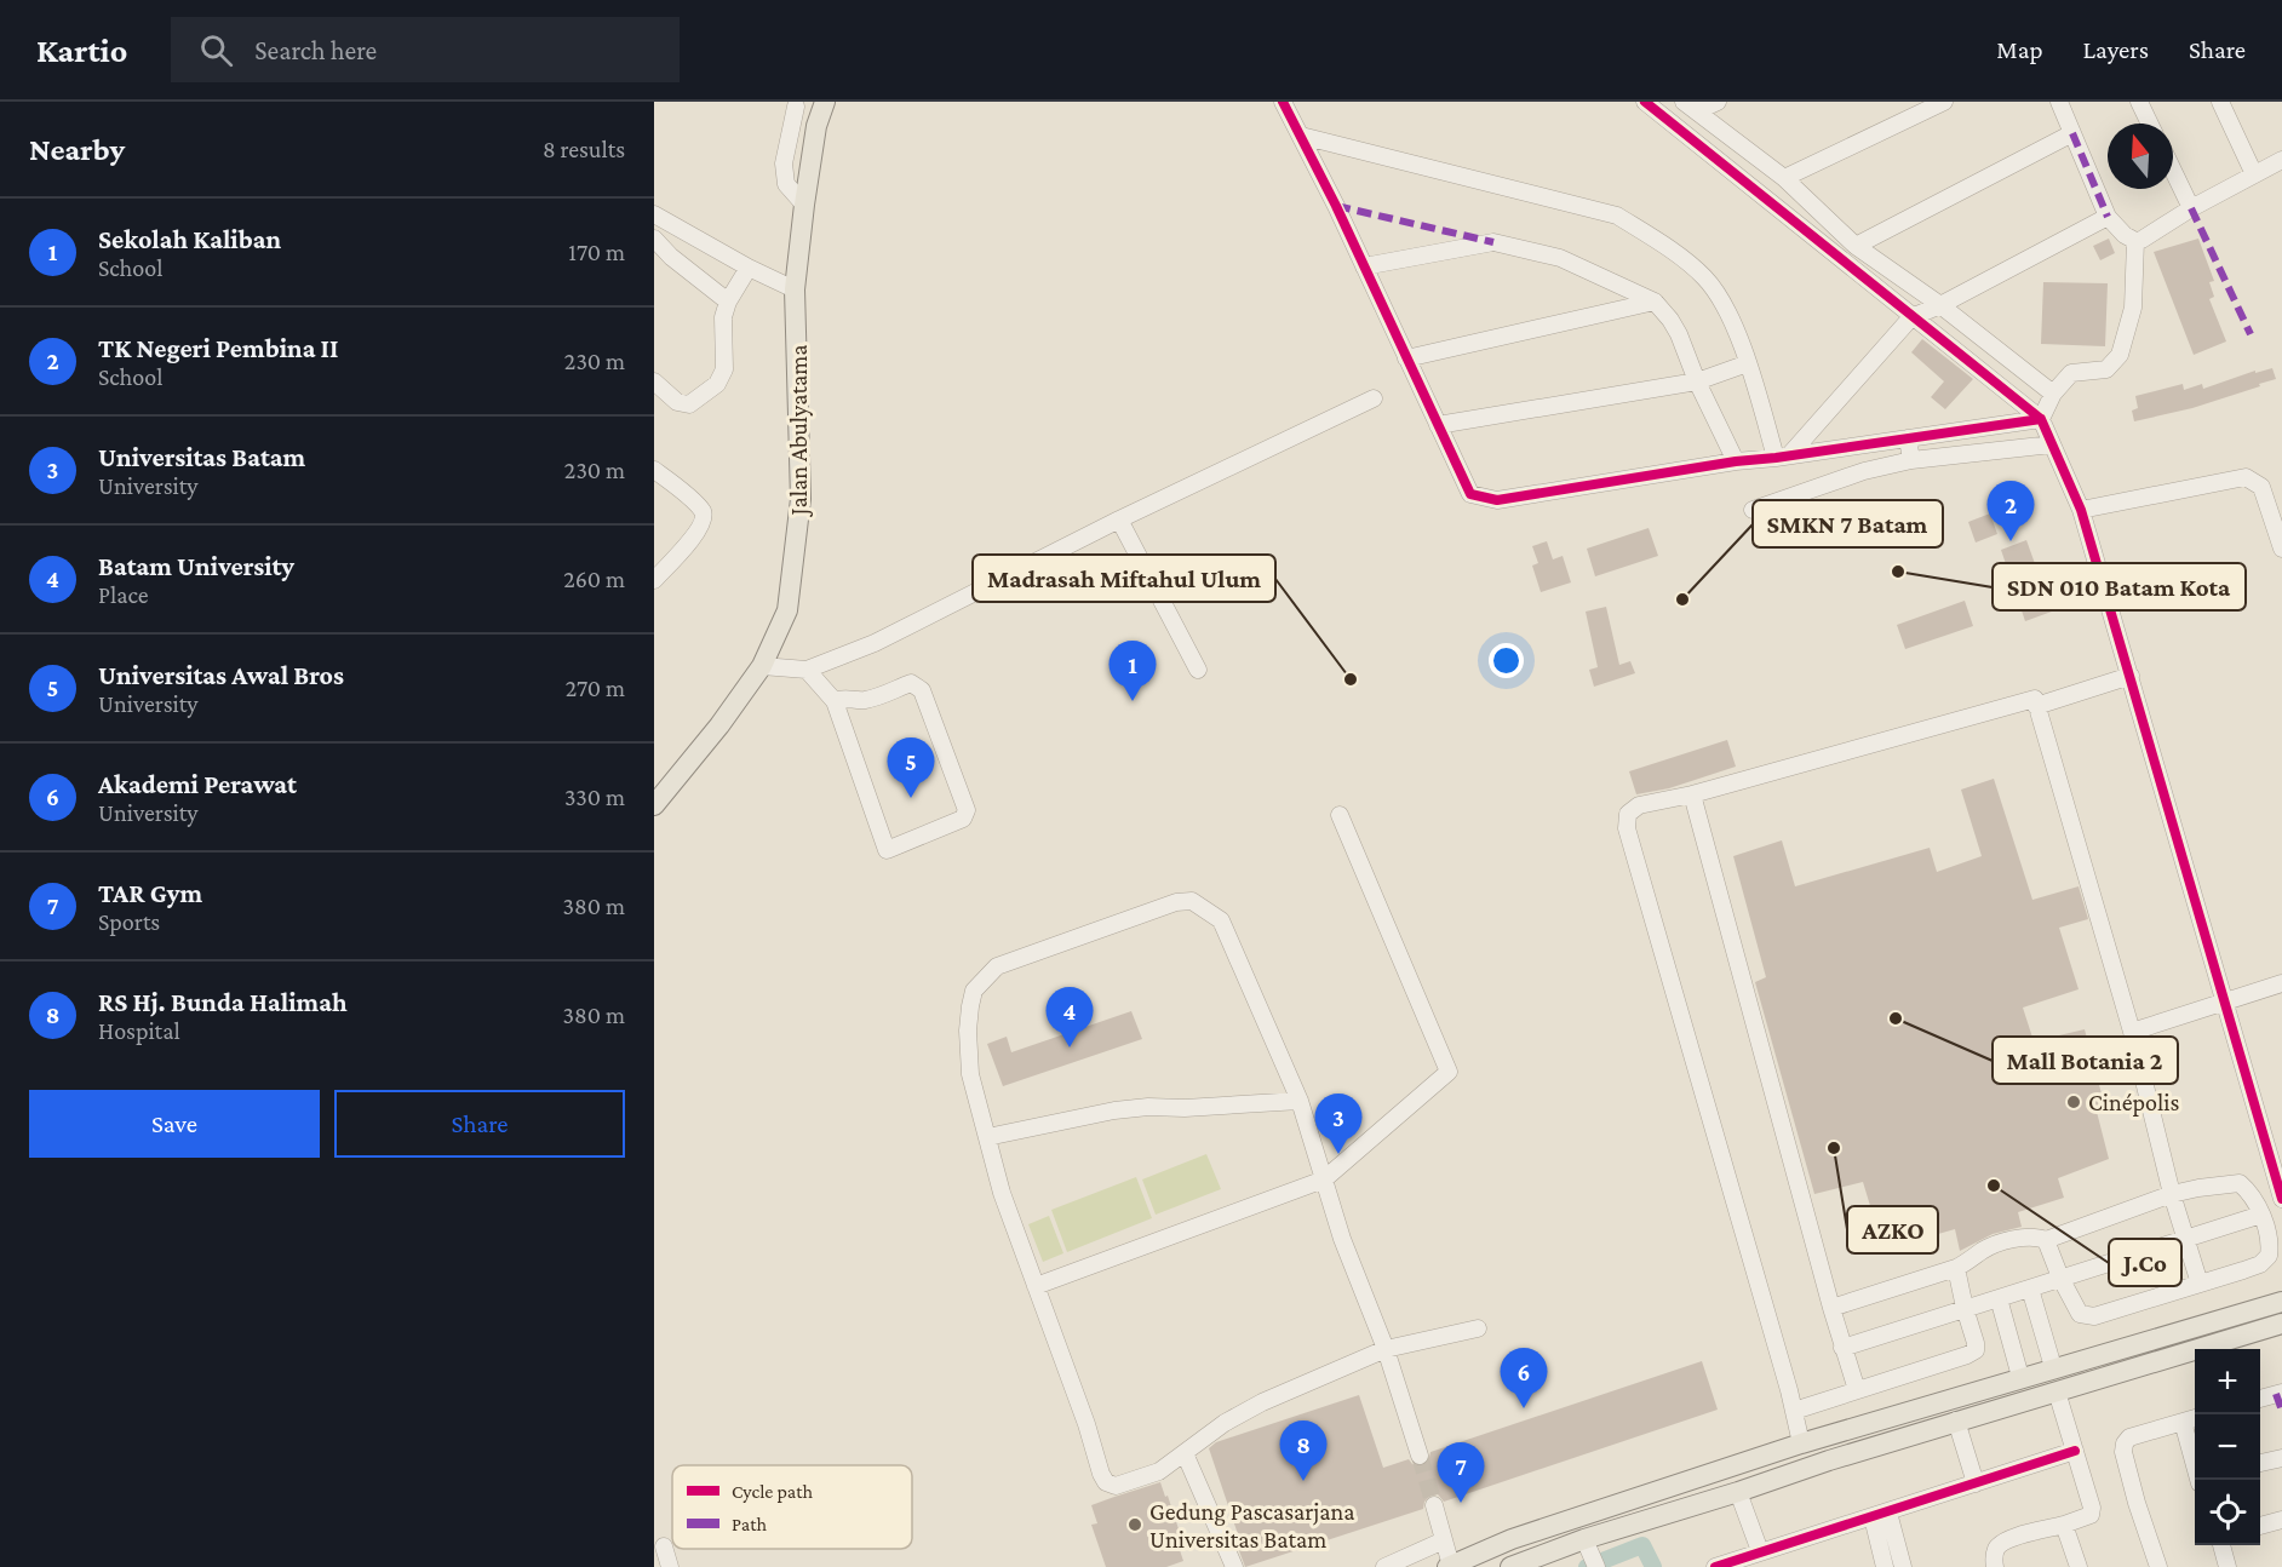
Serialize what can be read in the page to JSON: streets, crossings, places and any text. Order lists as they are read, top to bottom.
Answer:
{
  "streets": {
    "main road": ["Jalan Abulyatama"]
  },
  "places": [
    "SDN 010 Batam Kota",
    "SMKN 7 Batam",
    "Madrasah Miftahul Ulum",
    "Mall Botania 2",
    "Cinépolis",
    "AZKO",
    "J.Co",
    "Gedung Pascasarjana Universitas Batam"
  ],
  "legend": ["Cycle path", "Path"],
  "north": "top",
  "page": {
    "header": "Kartio",
    "search": "Search here",
    "nav": ["Map", "Layers", "Share"],
    "heading": ["Nearby", "8 results"],
    "list": [
      {
        "mark": "1",
        "name": "Sekolah Kaliban",
        "note": "School",
        "value": "170 m"
      },
      {
        "mark": "2",
        "name": "TK Negeri Pembina II",
        "note": "School",
        "value": "230 m"
      },
      {
        "mark": "3",
        "name": "Universitas Batam",
        "note": "University",
        "value": "230 m"
      },
      {
        "mark": "4",
        "name": "Batam University",
        "note": "Place",
        "value": "260 m"
      },
      {
        "mark": "5",
        "name": "Universitas Awal Bros",
        "note": "University",
        "value": "270 m"
      },
      {
        "mark": "6",
        "name": "Akademi Perawat",
        "note": "University",
        "value": "330 m"
      },
      {
        "mark": "7",
        "name": "TAR Gym",
        "note": "Sports",
        "value": "380 m"
      },
      {
        "mark": "8",
        "name": "RS Hj. Bunda Halimah",
        "note": "Hospital",
        "value": "380 m"
      }
    ],
    "pins": [
      "2",
      "1",
      "5",
      "4",
      "3",
      "6",
      "8",
      "7"
    ],
    "buttons": ["Save", "Share"],
    "map_buttons": ["+", "−"]
  }
}
